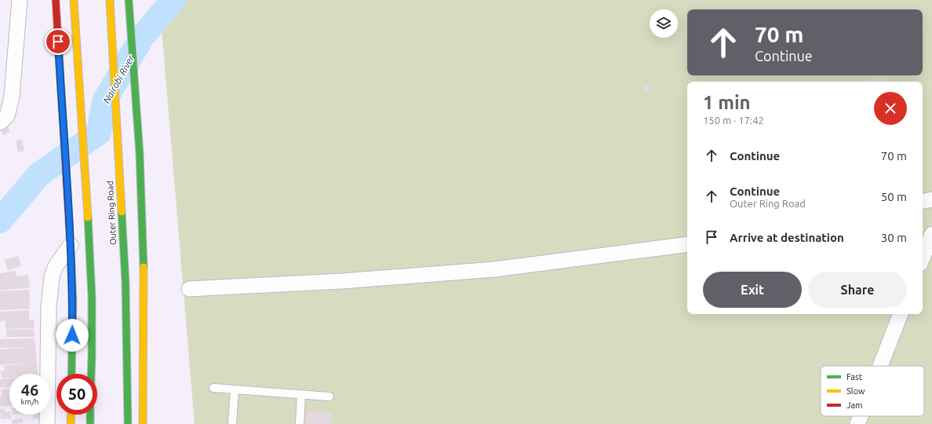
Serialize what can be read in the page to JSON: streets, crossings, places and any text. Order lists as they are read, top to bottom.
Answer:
{
  "streets": {
    "main road": ["Outer Ring Road"]
  },
  "water": ["Nairobi River"],
  "legend": ["Fast", "Slow", "Jam"],
  "page": {
    "turn": ["70 m", "Continue"],
    "heading": ["1 min", "150 m · 17:42"],
    "list": [
      {
        "name": "Continue",
        "value": "70 m"
      },
      {
        "name": "Continue",
        "note": "Outer Ring Road",
        "value": "50 m"
      },
      {
        "name": "Arrive at destination",
        "value": "30 m"
      }
    ],
    "buttons": ["Exit", "Share"],
    "speed": "46 km/h",
    "limit": "50"
  }
}
